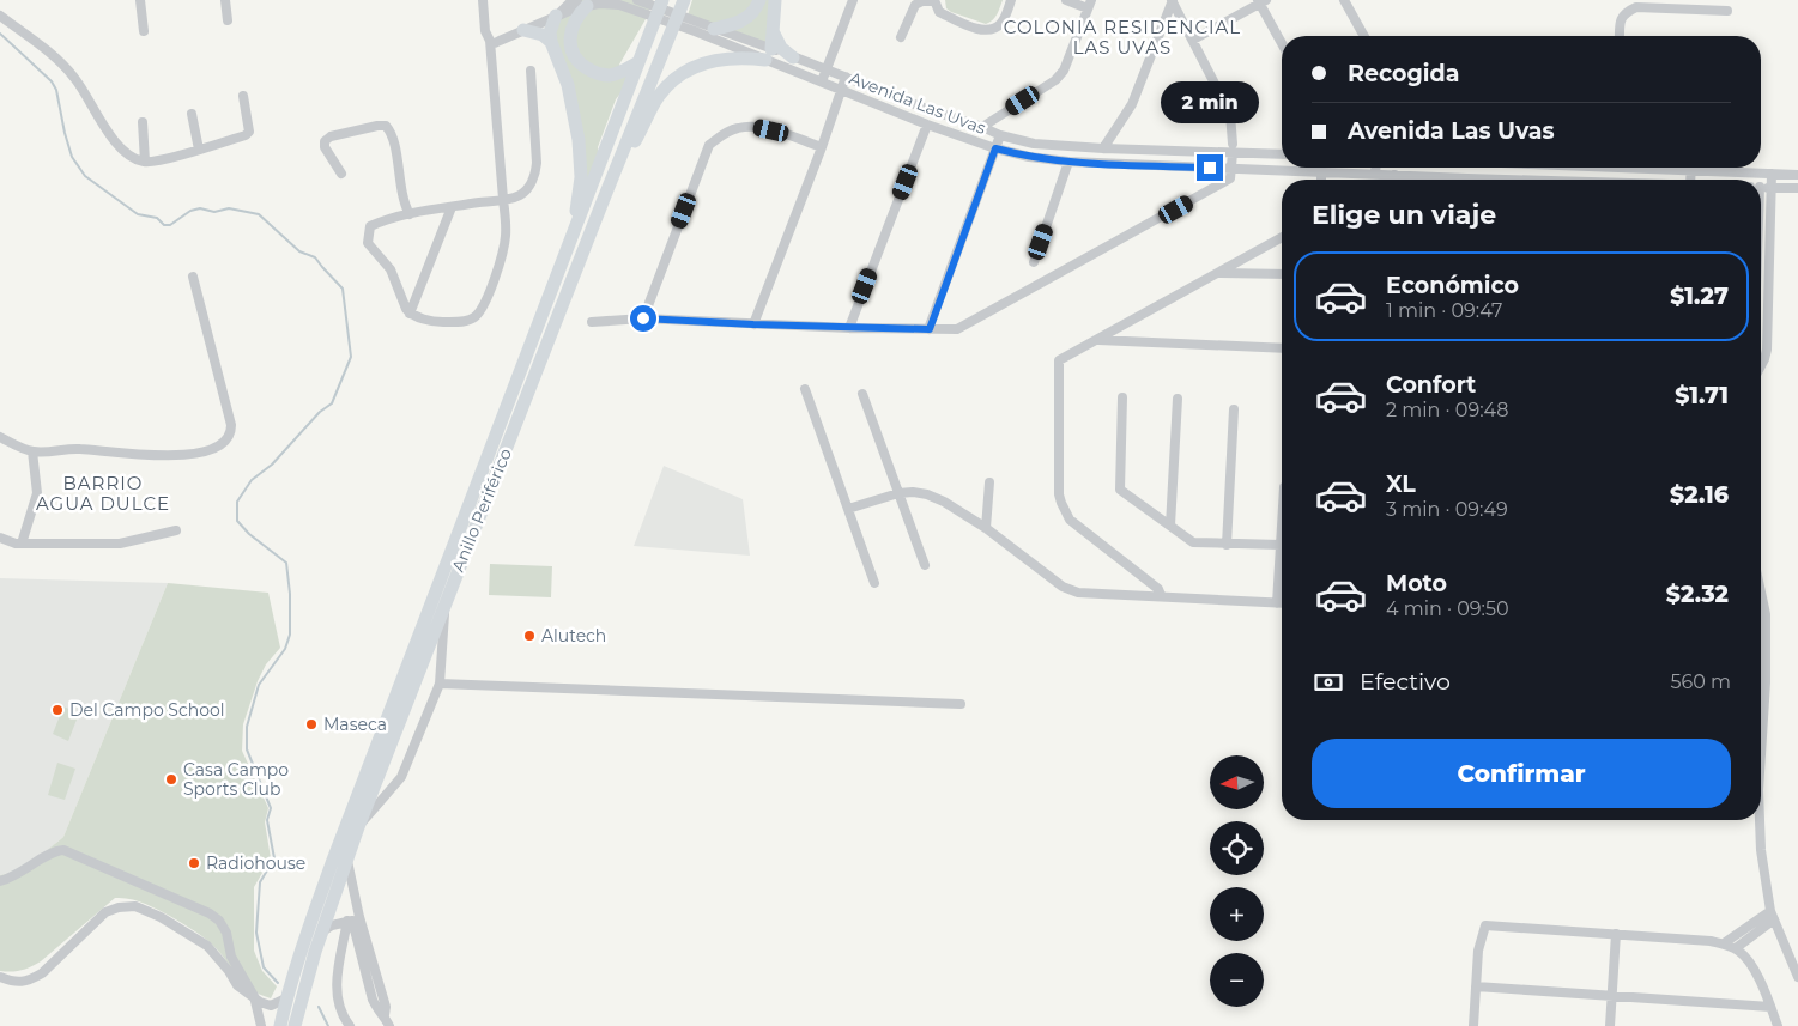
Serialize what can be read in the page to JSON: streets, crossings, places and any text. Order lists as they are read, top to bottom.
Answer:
{
  "streets": {
    "highway": ["Anillo Periférico"],
    "street": ["Avenida Las Uvas"]
  },
  "districts": ["COLONIA RESIDENCIAL LAS UVAS", "BARRIO AGUA DULCE"],
  "places": [
    "Alutech",
    "Del Campo School",
    "Maseca",
    "Casa Campo Sports Club",
    "Radiohouse"
  ],
  "north": "left",
  "page": {
    "banner": ["Recogida", "Avenida Las Uvas"],
    "bubble": "2 min",
    "heading": "Elige un viaje",
    "list": [
      {
        "name": "Económico",
        "note": "1 min · 09:47",
        "value": "$1.27"
      },
      {
        "name": "Confort",
        "note": "2 min · 09:48",
        "value": "$1.71"
      },
      {
        "name": "XL",
        "note": "3 min · 09:49",
        "value": "$2.16"
      },
      {
        "name": "Moto",
        "note": "4 min · 09:50",
        "value": "$2.32"
      }
    ],
    "pay": ["Efectivo", "560 m"],
    "buttons": "Confirmar",
    "map_buttons": ["+", "−"]
  }
}
